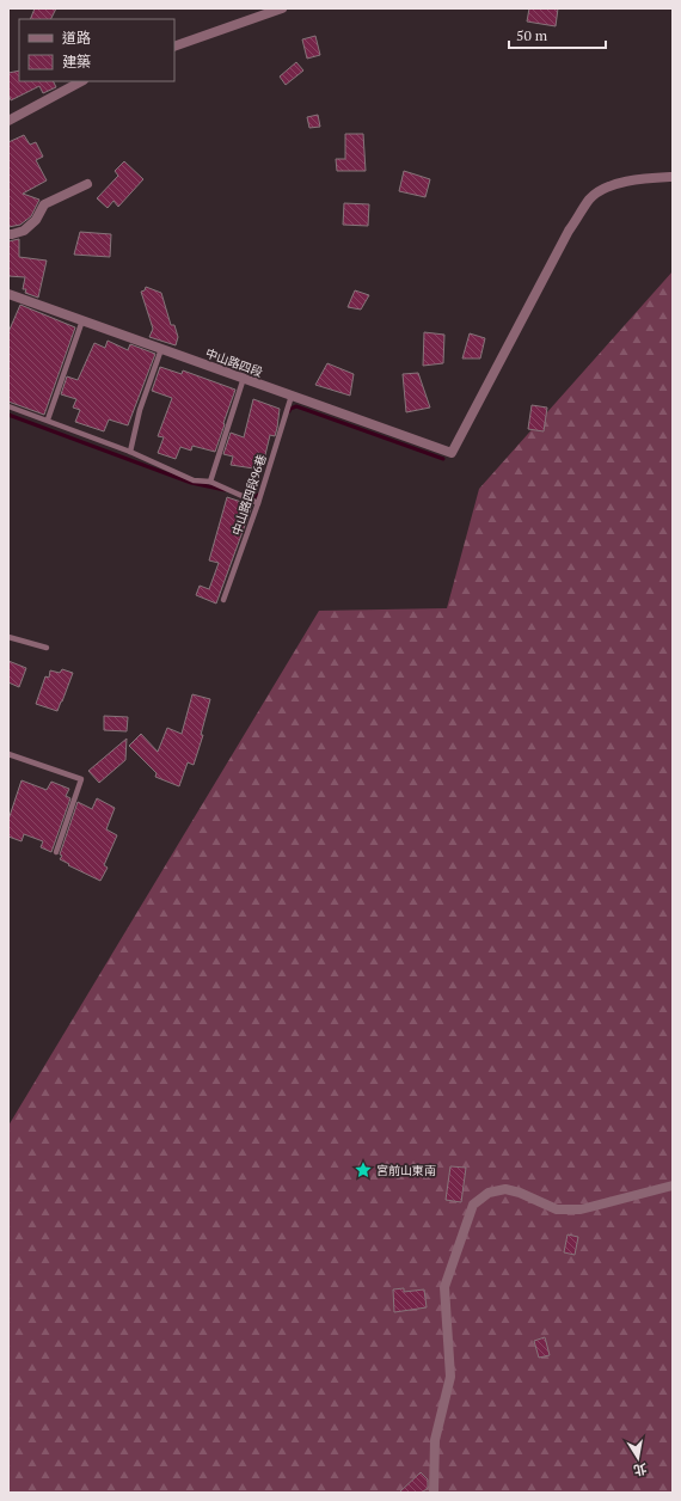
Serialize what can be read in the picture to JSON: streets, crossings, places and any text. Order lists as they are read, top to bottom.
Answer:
{
  "streets": {
    "street": ["中山路四段"],
    "lane": ["中山路四段96巷"]
  },
  "crossings": [
    ["中山路四段", "中山路四段96巷"]
  ],
  "places": {
    "place": ["宮前山東南"]
  },
  "legend": ["道路", "建築"],
  "scale_bar": "50 m",
  "north": "bottom"
}
